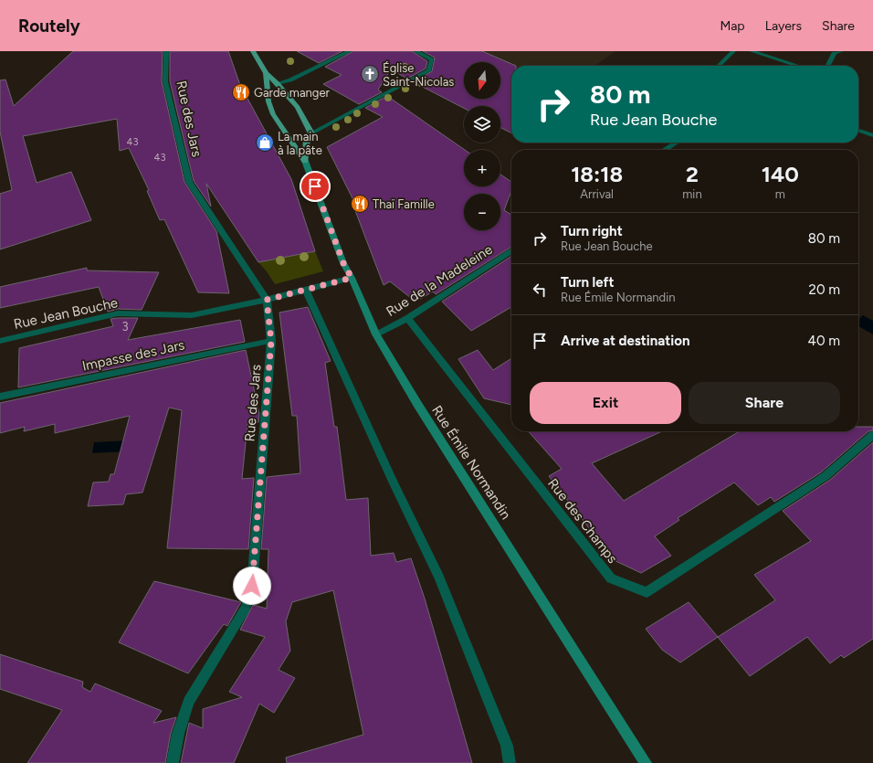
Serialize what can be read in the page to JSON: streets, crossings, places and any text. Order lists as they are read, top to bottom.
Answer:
{
  "streets": {
    "main road": ["Rue Émile Normandin"],
    "street": [
      "Rue des Jars",
      "Rue de la Madeleine",
      "Rue Jean Bouche",
      "Impasse des Jars",
      "Rue des Champs"
    ]
  },
  "crossings": [
    ["Rue des Jars", "Rue Jean Bouche"],
    ["Rue des Jars", "Impasse des Jars"],
    ["Rue de la Madeleine", "Rue Émile Normandin"],
    ["Rue de la Madeleine", "Rue des Champs"],
    ["Rue Jean Bouche", "Rue Émile Normandin"]
  ],
  "places": {
    "church": ["Église Saint-Nicolas"],
    "restaurant": ["Garde manger", "Thaï Famille"],
    "shop": ["La main à la pâte"]
  },
  "house_numbers": ["43", "43", "3"],
  "north": "bottom",
  "page": {
    "header": "Routely",
    "nav": ["Map", "Layers", "Share"],
    "map_buttons": ["+", "−"],
    "turn": ["80 m", "Rue Jean Bouche"],
    "eta": [
      "18:18",
      "Arrival",
      "2",
      "min",
      "140",
      "m"
    ],
    "list": [
      {
        "name": "Turn right",
        "note": "Rue Jean Bouche",
        "value": "80 m"
      },
      {
        "name": "Turn left",
        "note": "Rue Émile Normandin",
        "value": "20 m"
      },
      {
        "name": "Arrive at destination",
        "value": "40 m"
      }
    ],
    "buttons": ["Exit", "Share"]
  }
}
